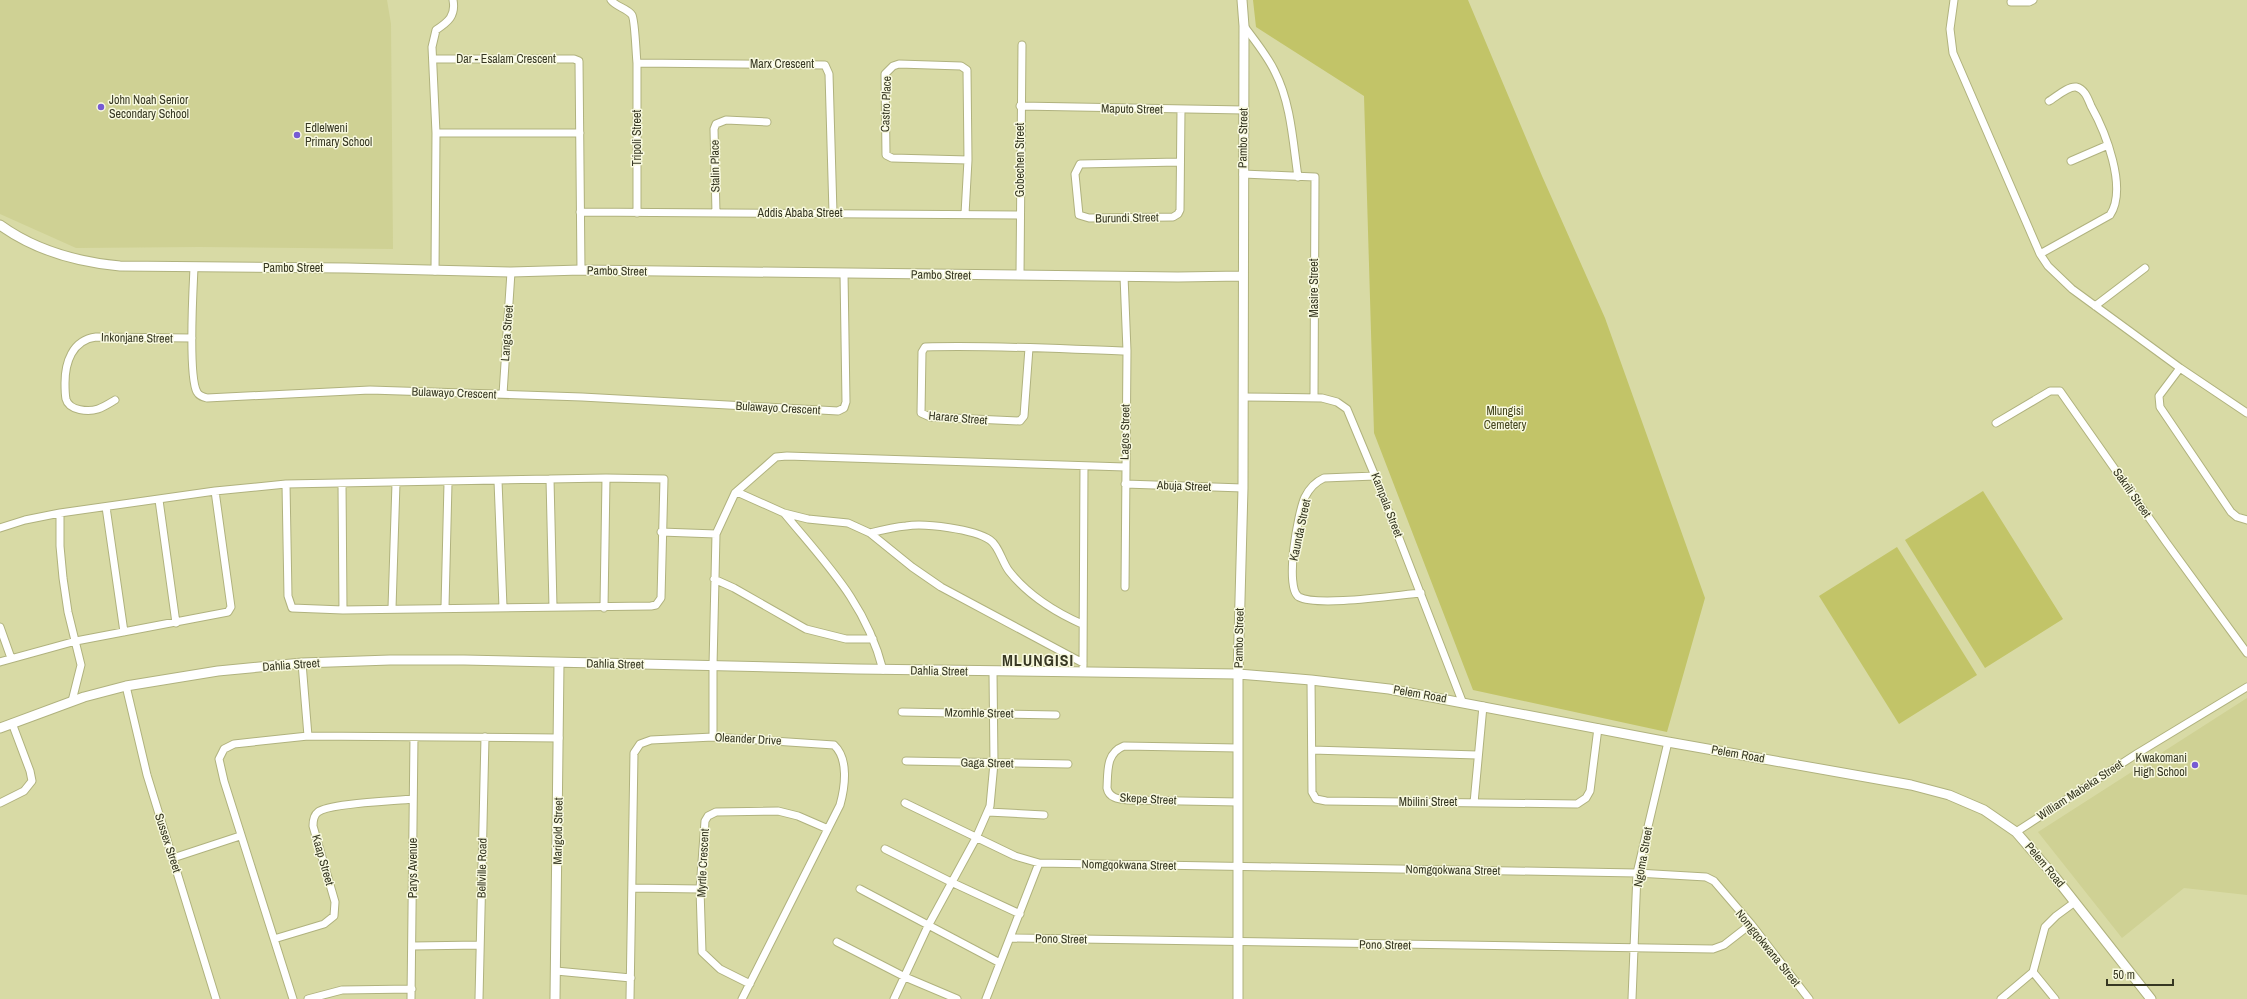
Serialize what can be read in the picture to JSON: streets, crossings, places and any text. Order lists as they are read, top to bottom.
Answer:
{
  "streets": {
    "street": [
      "Dar - Esalam Crescent",
      "Marx Crescent",
      "Castro Place",
      "Maputo Street",
      "Tripoli Street",
      "Pambo Street",
      "Gobechen Street",
      "Stalin Place",
      "Addis Ababa Street",
      "Burundi Street",
      "Masire Street",
      "Langa Street",
      "Inkonjane Street",
      "Bulawayo Crescent",
      "Harare Street",
      "Lagos Street",
      "Abuja Street",
      "Sakrili Street",
      "Kampala Street",
      "Kaunda Street",
      "Dahlia Street",
      "Pelem Road",
      "Mzomhle Street",
      "Oleander Drive",
      "Gaga Street",
      "William Mabeka Street",
      "Skepe Street",
      "Mbilini Street",
      "Marigold Street",
      "Sussex Street",
      "Ngoma Street",
      "Kaap Street",
      "Myrtle Crescent",
      "Nomgqokwana Street",
      "Parys Avenue",
      "Bellville Road",
      "Pono Street"
    ]
  },
  "crossings": [
    ["Dar - Esalam Crescent", "Pambo Street"],
    ["Dar - Esalam Crescent", "Addis Ababa Street"],
    ["Marx Crescent", "Tripoli Street"],
    ["Marx Crescent", "Addis Ababa Street"],
    ["Castro Place", "Addis Ababa Street"],
    ["Maputo Street", "Pambo Street"],
    ["Maputo Street", "Gobechen Street"],
    ["Maputo Street", "Burundi Street"],
    ["Tripoli Street", "Addis Ababa Street"],
    ["Pambo Street", "Gobechen Street"],
    ["Pambo Street", "Langa Street"],
    ["Pambo Street", "Bulawayo Crescent"],
    ["Pambo Street", "Lagos Street"],
    ["Pambo Street", "Abuja Street"],
    ["Pambo Street", "Kampala Street"],
    ["Pambo Street", "Dahlia Street"],
    ["Pambo Street", "Pelem Road"],
    ["Pambo Street", "Skepe Street"],
    ["Pambo Street", "Nomgqokwana Street"],
    ["Pambo Street", "Pono Street"],
    ["Gobechen Street", "Addis Ababa Street"],
    ["Stalin Place", "Addis Ababa Street"],
    ["Masire Street", "Kampala Street"],
    ["Langa Street", "Bulawayo Crescent"],
    ["Inkonjane Street", "Bulawayo Crescent"],
    ["Harare Street", "Lagos Street"],
    ["Lagos Street", "Abuja Street"],
    ["Kampala Street", "Kaunda Street"],
    ["Kampala Street", "Pelem Road"],
    ["Dahlia Street", "Pelem Road"],
    ["Dahlia Street", "Marigold Street"],
    ["Dahlia Street", "Sussex Street"],
    ["Pelem Road", "William Mabeka Street"],
    ["Pelem Road", "Mbilini Street"],
    ["Pelem Road", "Ngoma Street"],
    ["Oleander Drive", "Myrtle Crescent"],
    ["Ngoma Street", "Nomgqokwana Street"],
    ["Ngoma Street", "Pono Street"],
    ["Kaap Street", "Parys Avenue"],
    ["Nomgqokwana Street", "Pono Street"]
  ],
  "districts": ["MLUNGISI"],
  "parks": ["Mlungisi Cemetery"],
  "places": ["John Noah Senior Secondary School", "Edlelweni Primary School", "Kwakomani High School"],
  "scale_bar": "50 m"
}
